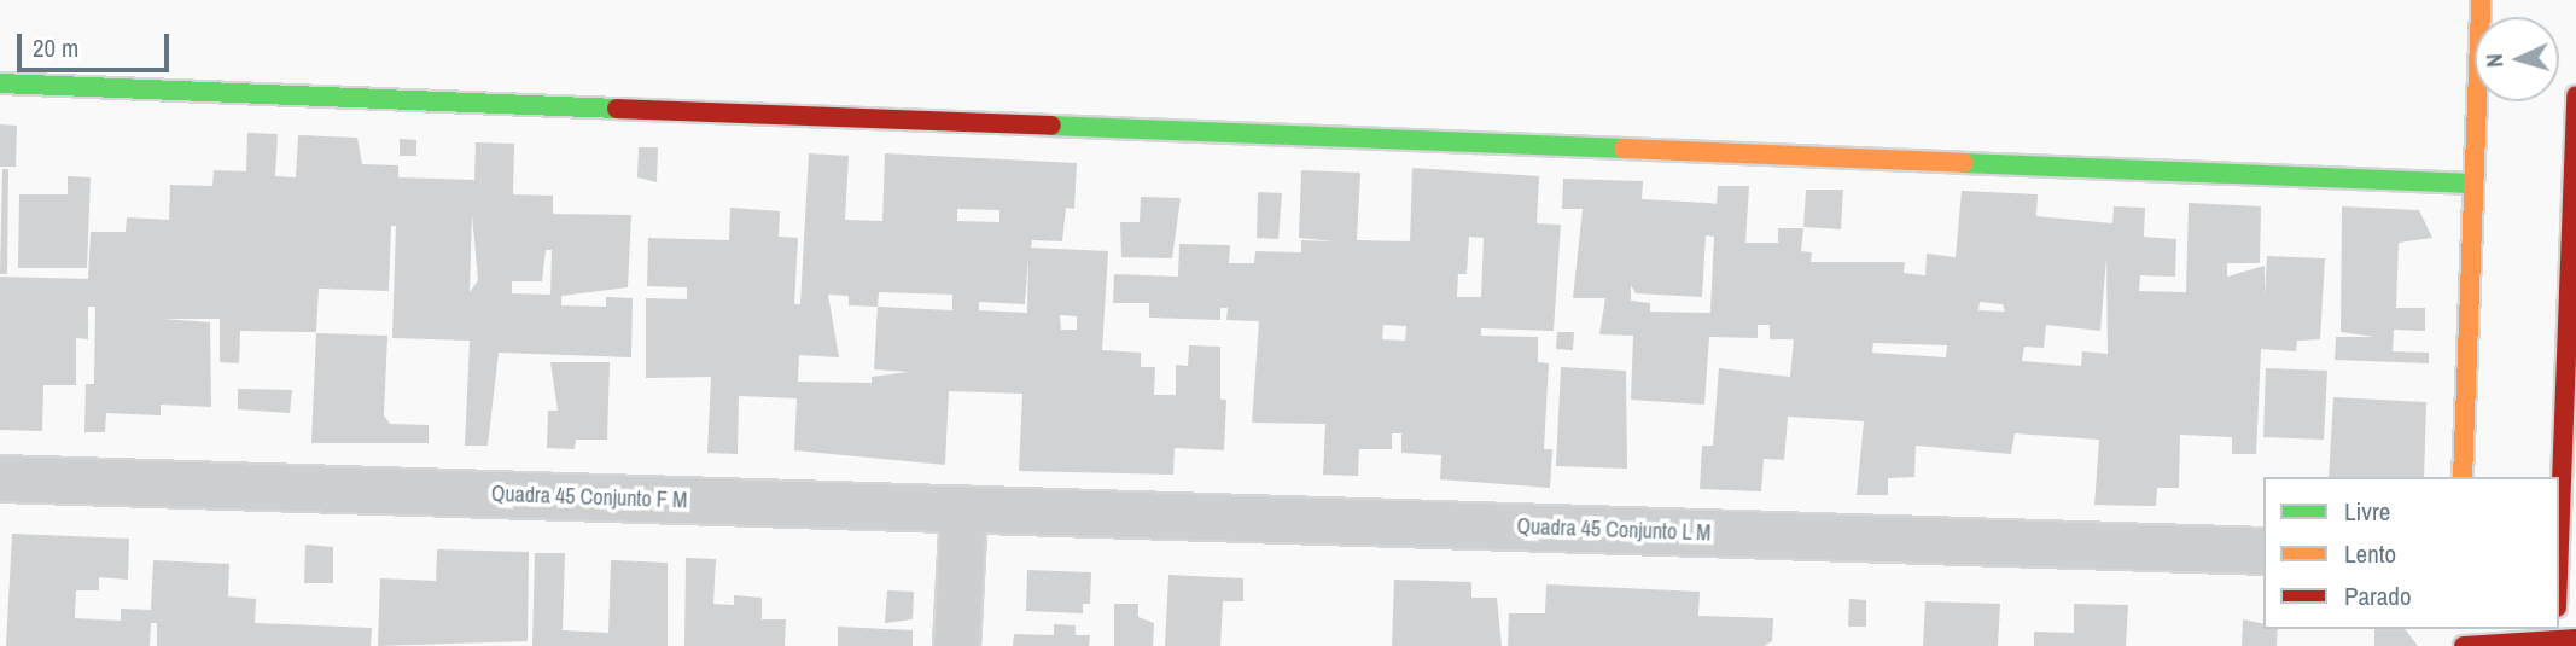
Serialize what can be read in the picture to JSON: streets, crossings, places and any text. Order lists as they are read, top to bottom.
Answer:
{
  "streets": {
    "street": ["Quadra 45 Conjunto F M", "Quadra 45 Conjunto L M"]
  },
  "crossings": [
    ["Quadra 45 Conjunto F M", "Quadra 45 Conjunto L M"]
  ],
  "legend": ["Livre", "Lento", "Parado"],
  "scale_bar": "20 m",
  "north": "left"
}
